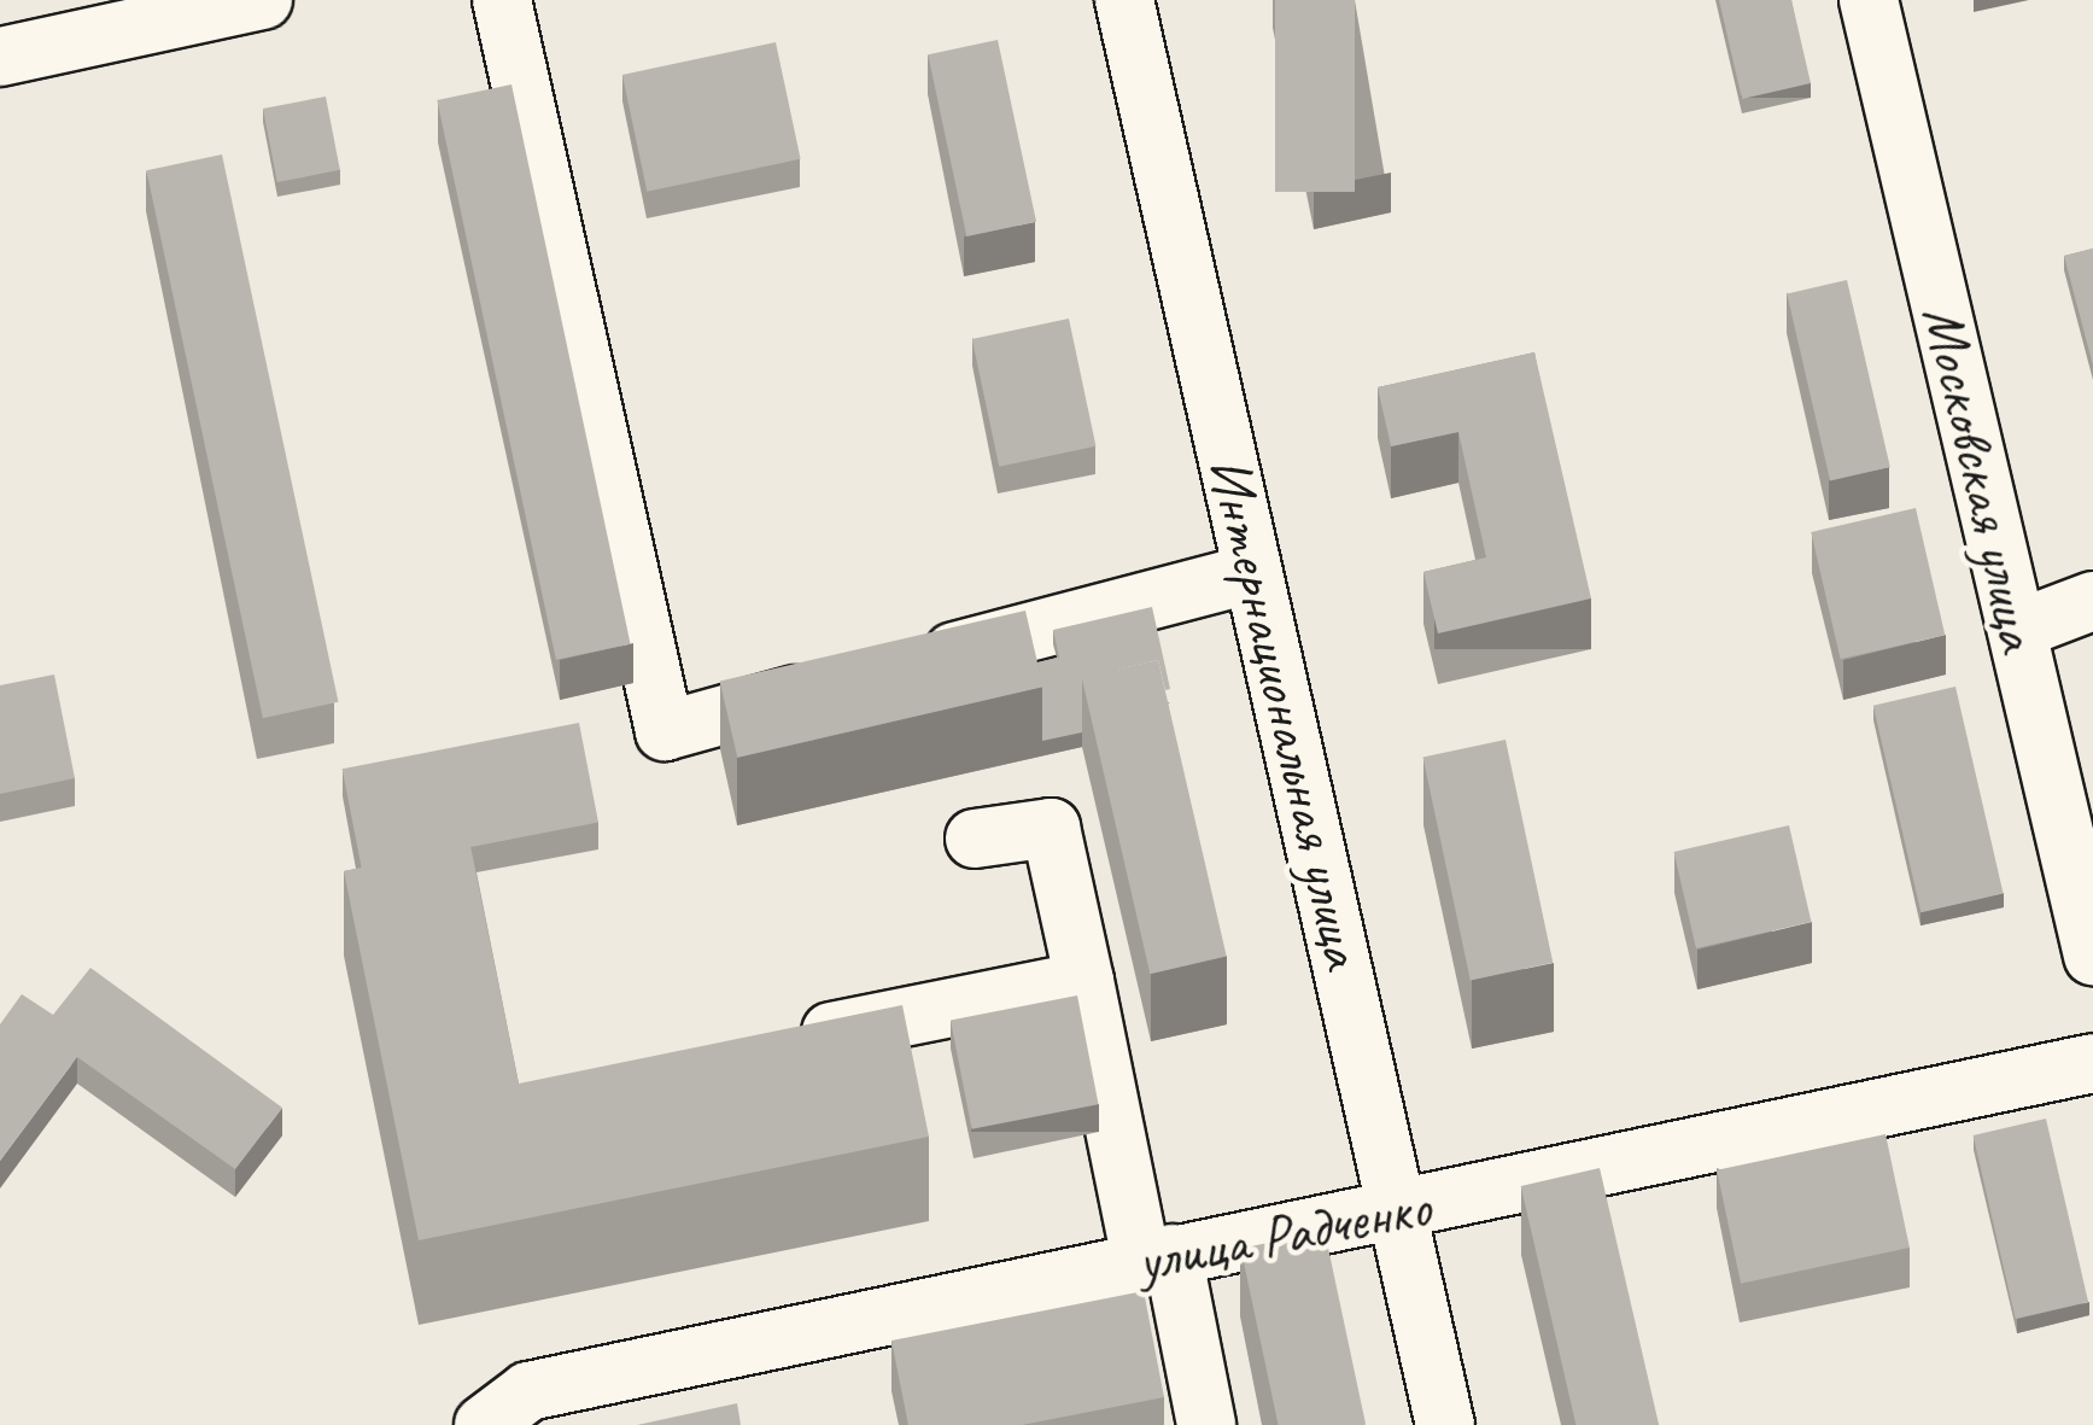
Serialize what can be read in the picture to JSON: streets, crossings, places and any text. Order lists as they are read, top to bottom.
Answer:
{
  "streets": {
    "street": ["Московская улица", "Интернациональная улица", "улица Радченко"]
  },
  "crossings": [
    ["Интернациональная улица", "улица Радченко"]
  ]
}
